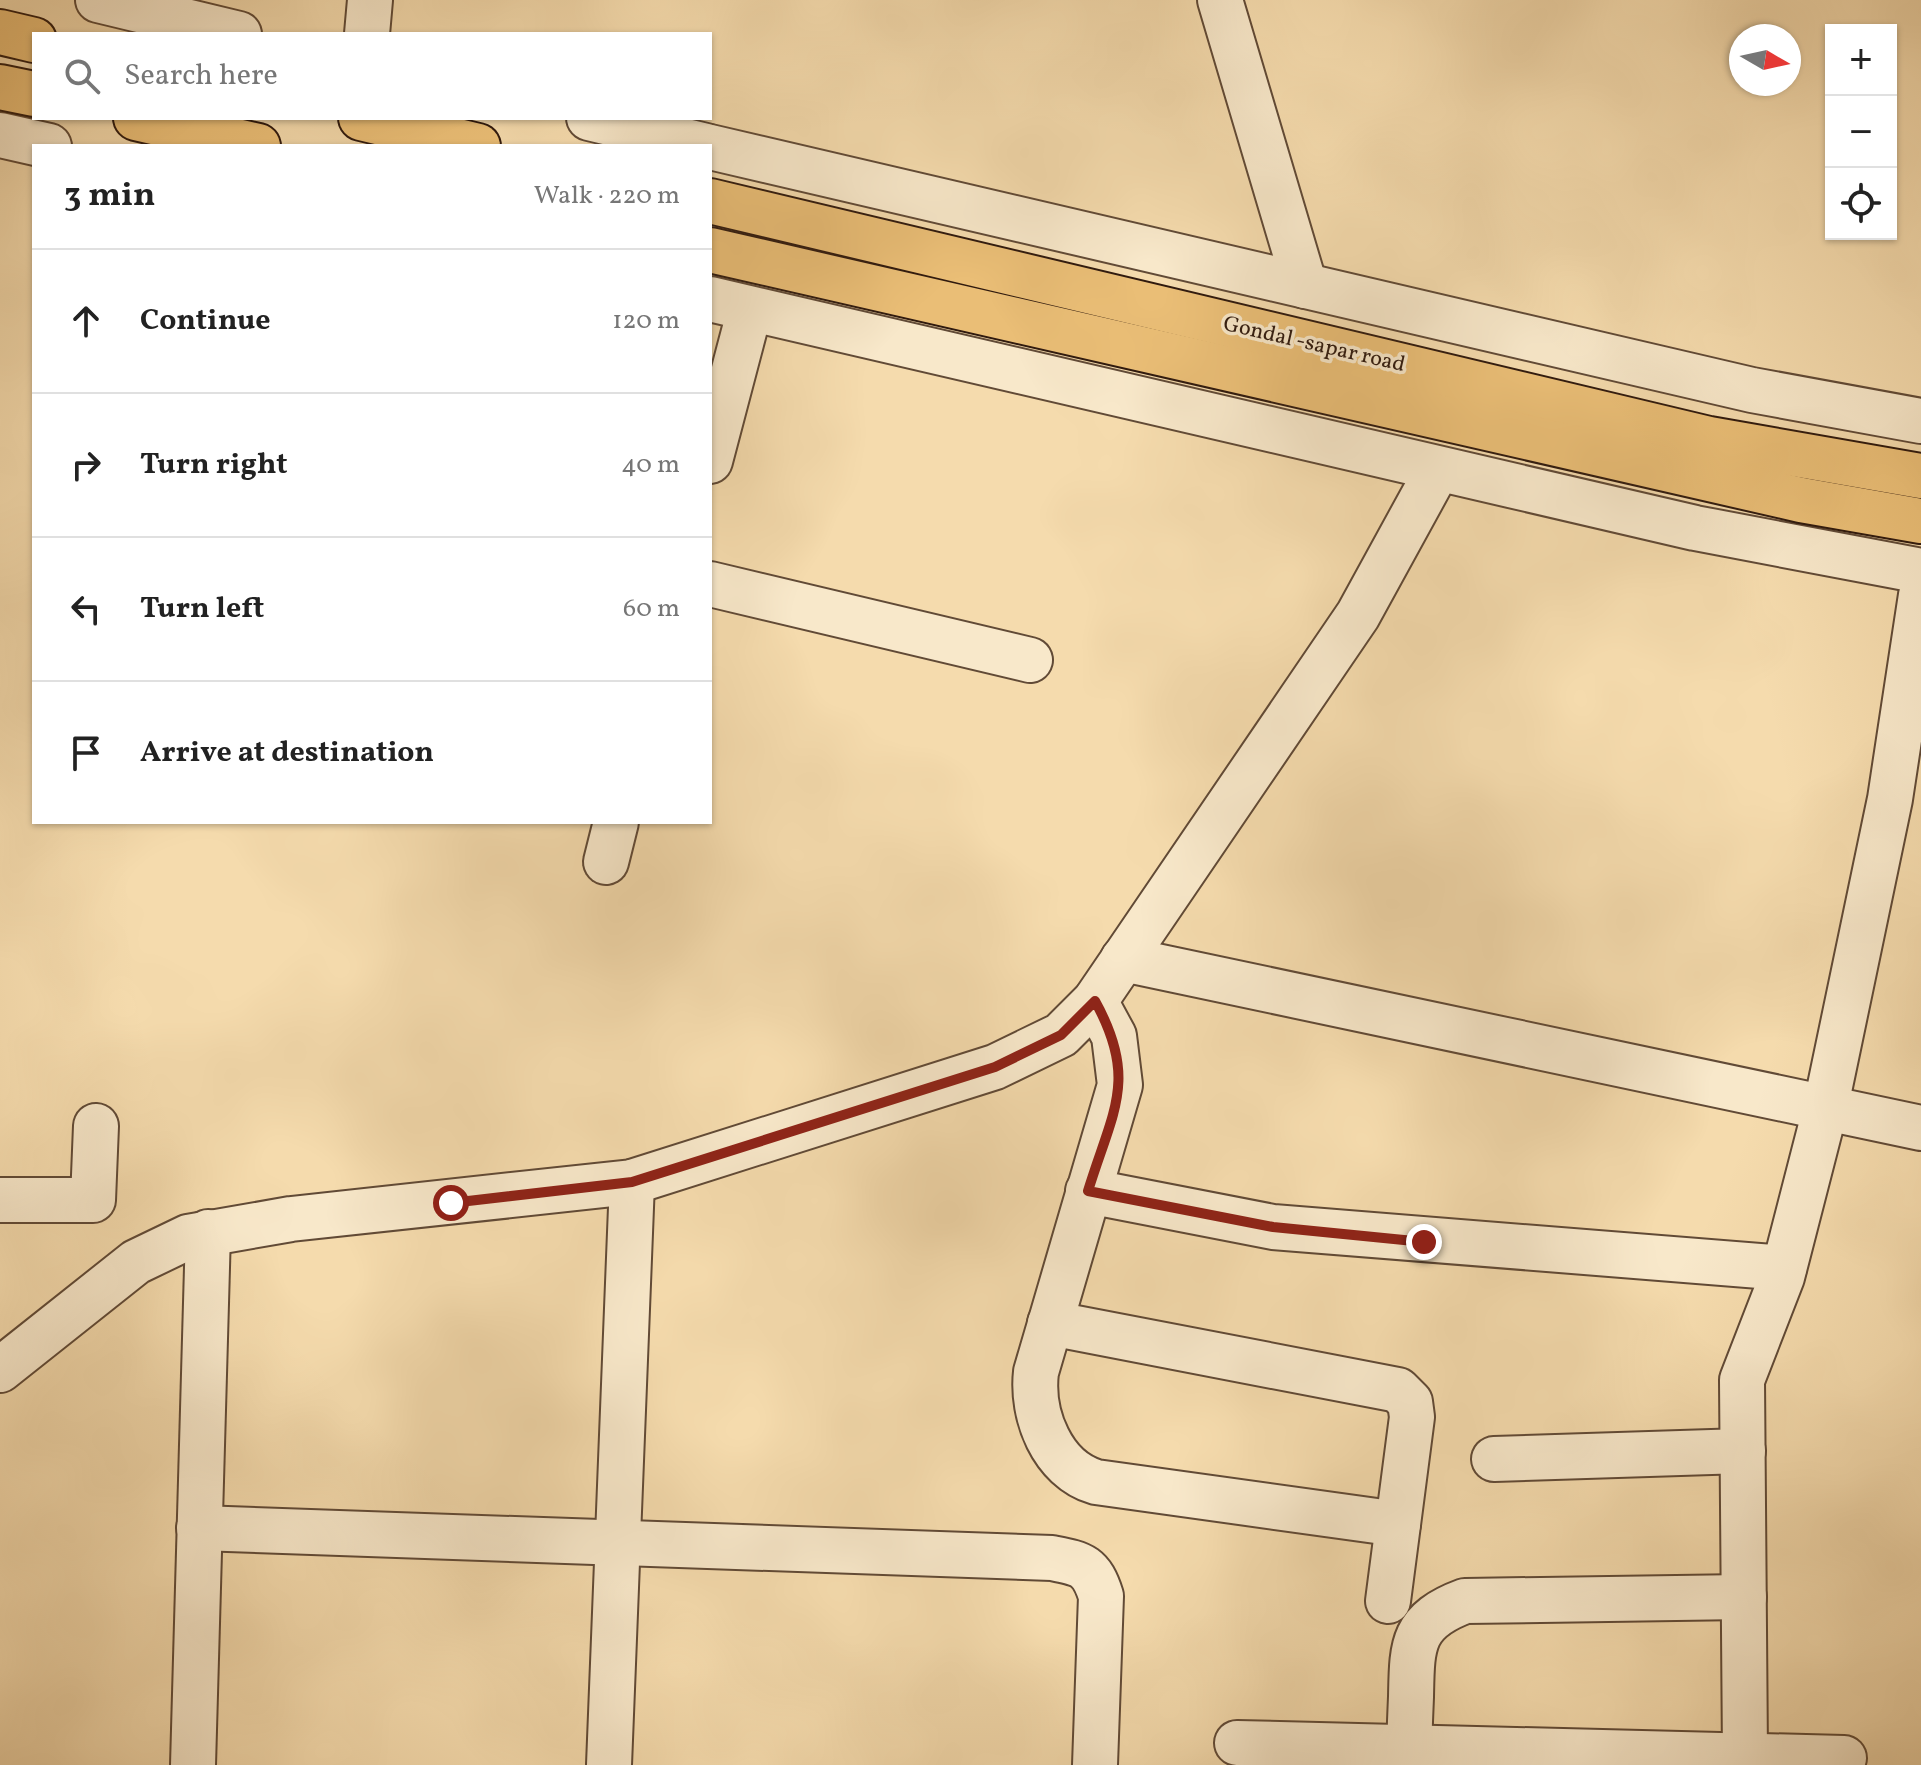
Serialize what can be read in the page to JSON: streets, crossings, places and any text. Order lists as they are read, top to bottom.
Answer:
{
  "streets": {
    "highway": ["Gondal -sapar road"]
  },
  "north": "right",
  "page": {
    "map_buttons": ["+", "−"],
    "search": "Search here",
    "heading": ["3 min", "Walk · 220 m"],
    "list": [
      ["Continue", "120 m"],
      ["Turn right", "40 m"],
      ["Turn left", "60 m"],
      "Arrive at destination"
    ]
  }
}
